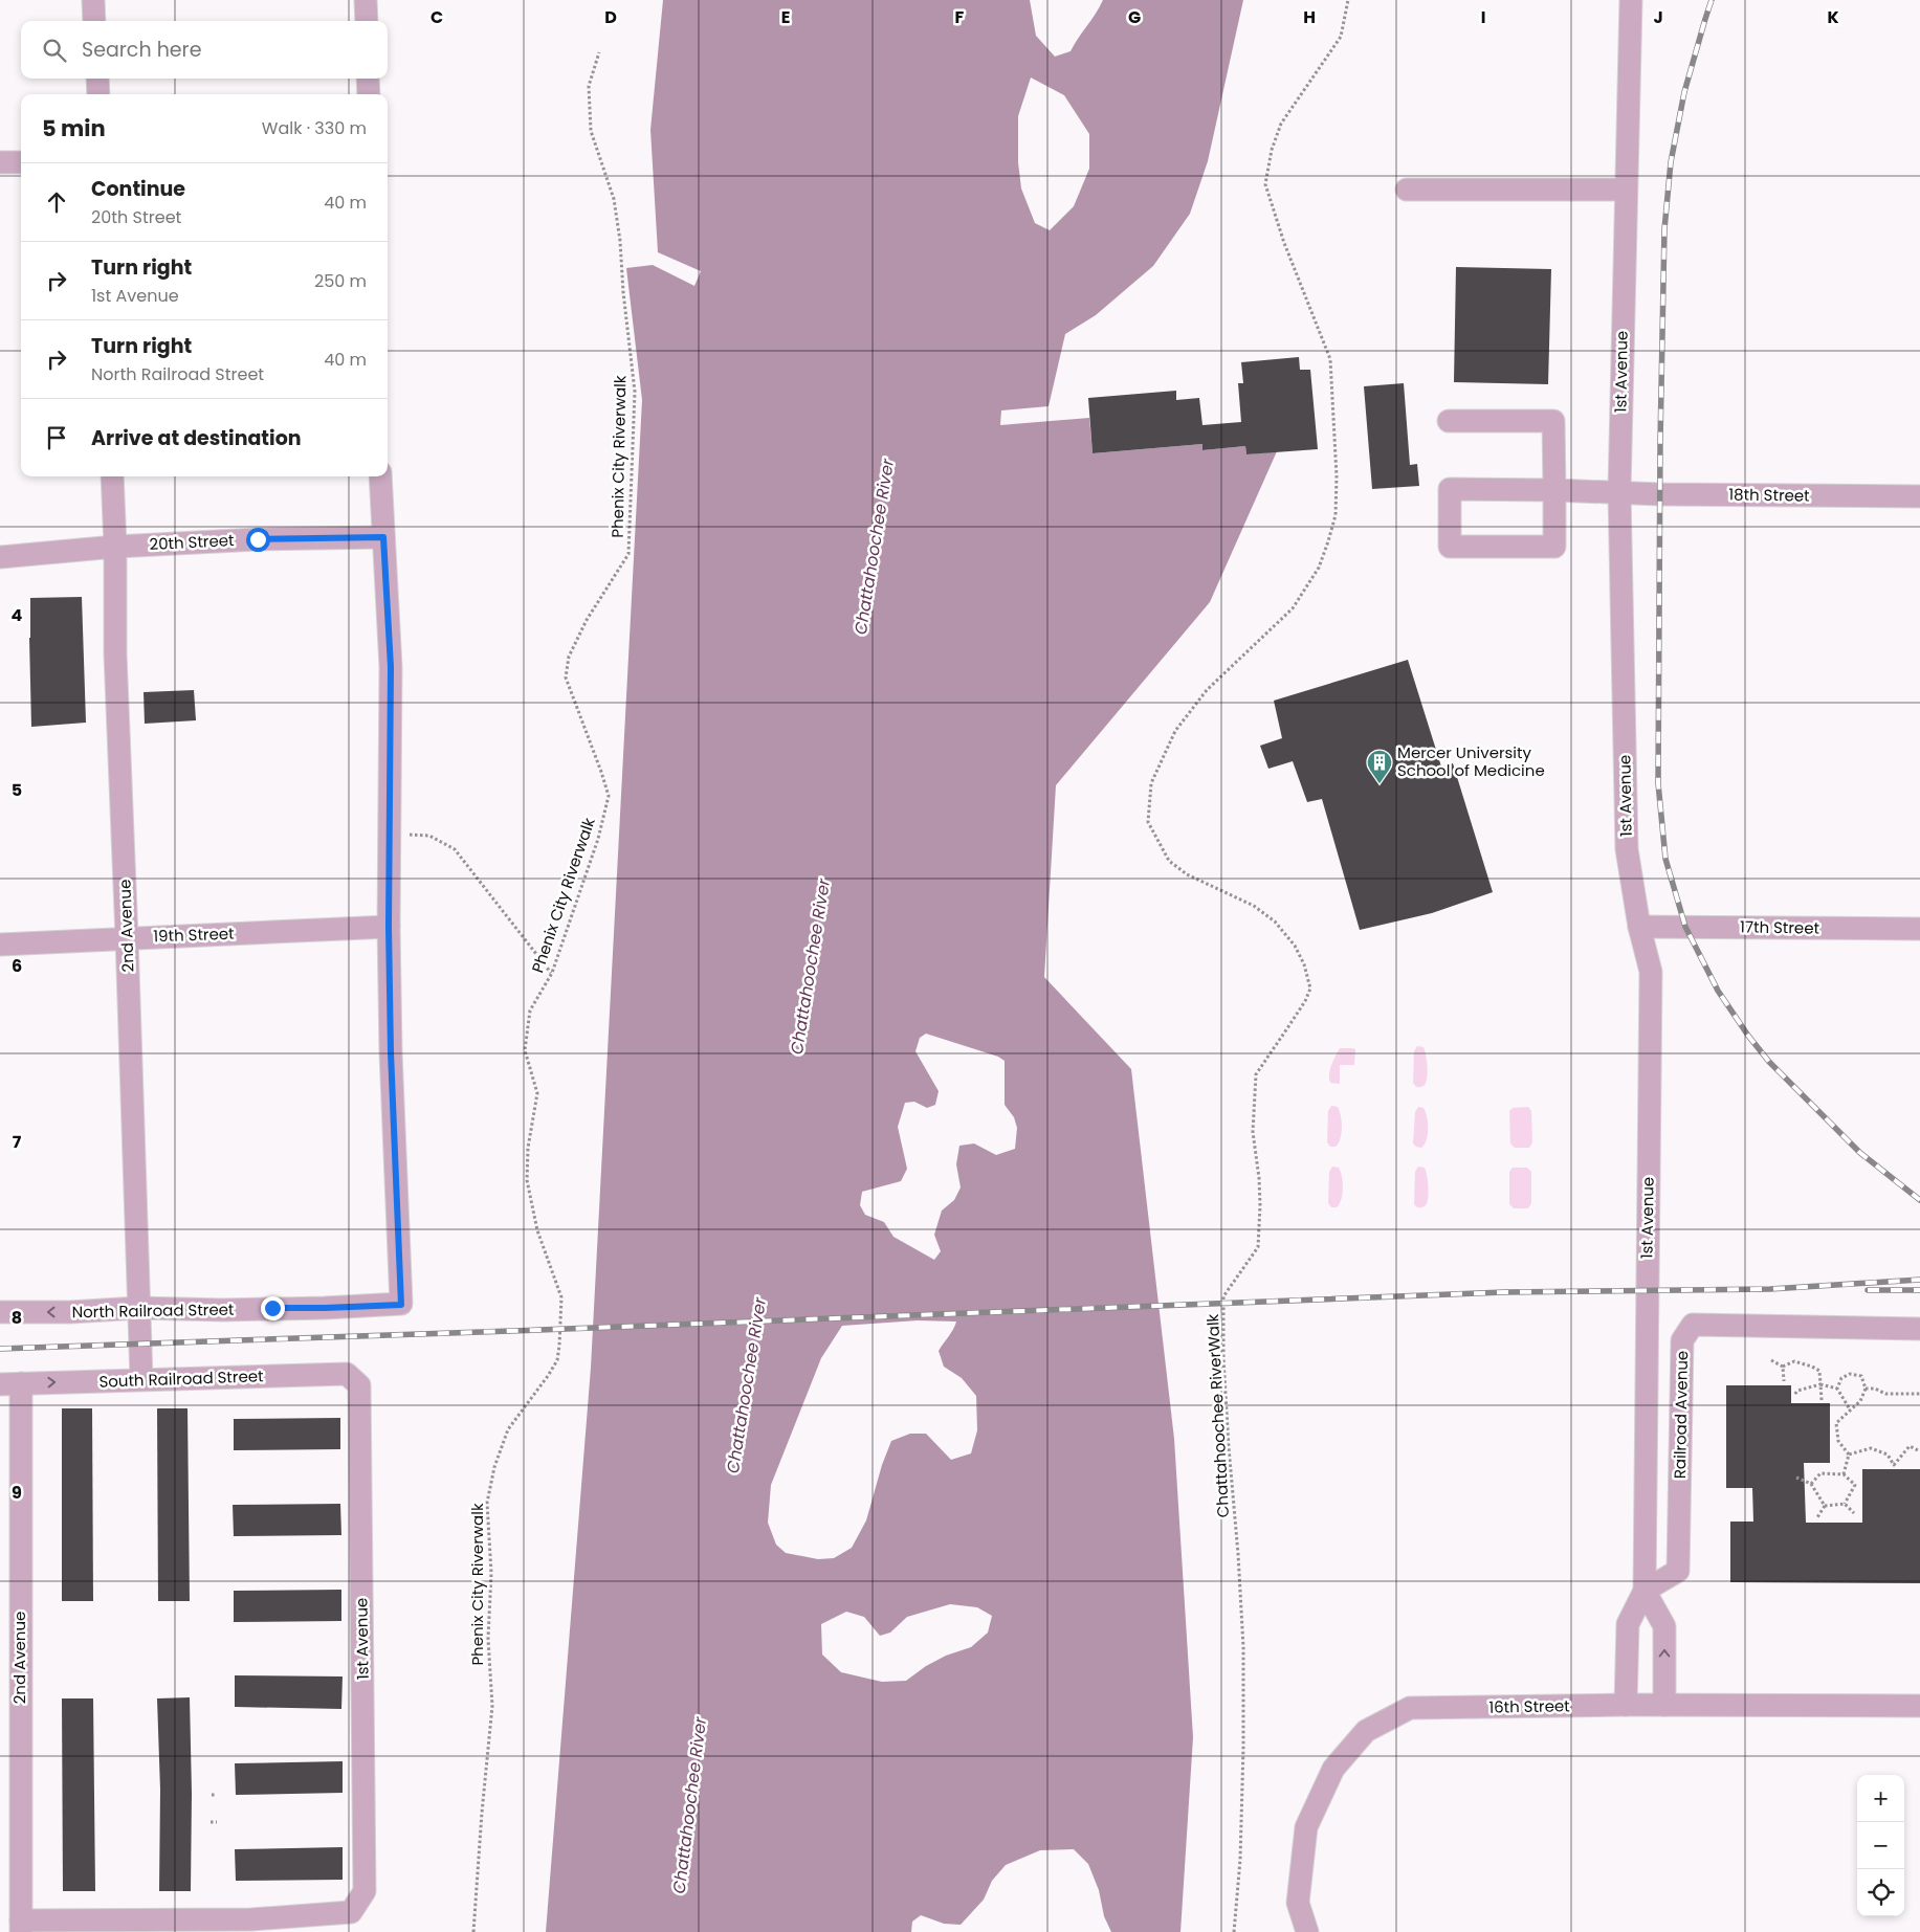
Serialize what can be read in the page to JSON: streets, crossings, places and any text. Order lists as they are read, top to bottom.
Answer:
{
  "streets": {
    "street": [
      "1st Avenue",
      "18th Street",
      "20th Street",
      "2nd Avenue",
      "17th Street",
      "19th Street",
      "North Railroad Street",
      "South Railroad Street",
      "Railroad Avenue",
      "16th Street"
    ],
    "path": ["Phenix City Riverwalk", "Chattahoochee RiverWalk"]
  },
  "crossings": [
    ["1st Avenue", "18th Street"],
    ["1st Avenue", "2nd Avenue"],
    ["1st Avenue", "17th Street"],
    ["1st Avenue", "South Railroad Street"],
    ["1st Avenue", "Railroad Avenue"],
    ["1st Avenue", "16th Street"],
    ["20th Street", "2nd Avenue"],
    ["2nd Avenue", "19th Street"],
    ["2nd Avenue", "North Railroad Street"],
    ["2nd Avenue", "South Railroad Street"],
    ["19th Street", "North Railroad Street"]
  ],
  "one_way": ["South Railroad Street"],
  "water": ["Chattahoochee River"],
  "places": {
    "building": ["Mercer University School of Medicine"]
  },
  "page": {
    "search": "Search here",
    "heading": ["5 min", "Walk · 330 m"],
    "list": [
      ["Continue", "20th Street", "40 m"],
      ["Turn right", "1st Avenue", "250 m"],
      ["Turn right", "North Railroad Street", "40 m"],
      "Arrive at destination"
    ],
    "map_buttons": ["+", "−"]
  },
  "grid": {
    "columns": [
      "C",
      "D",
      "E",
      "F",
      "G",
      "H",
      "I",
      "J",
      "K"
    ],
    "rows": [
      "4",
      "5",
      "6",
      "7",
      "8",
      "9"
    ]
  }
}
